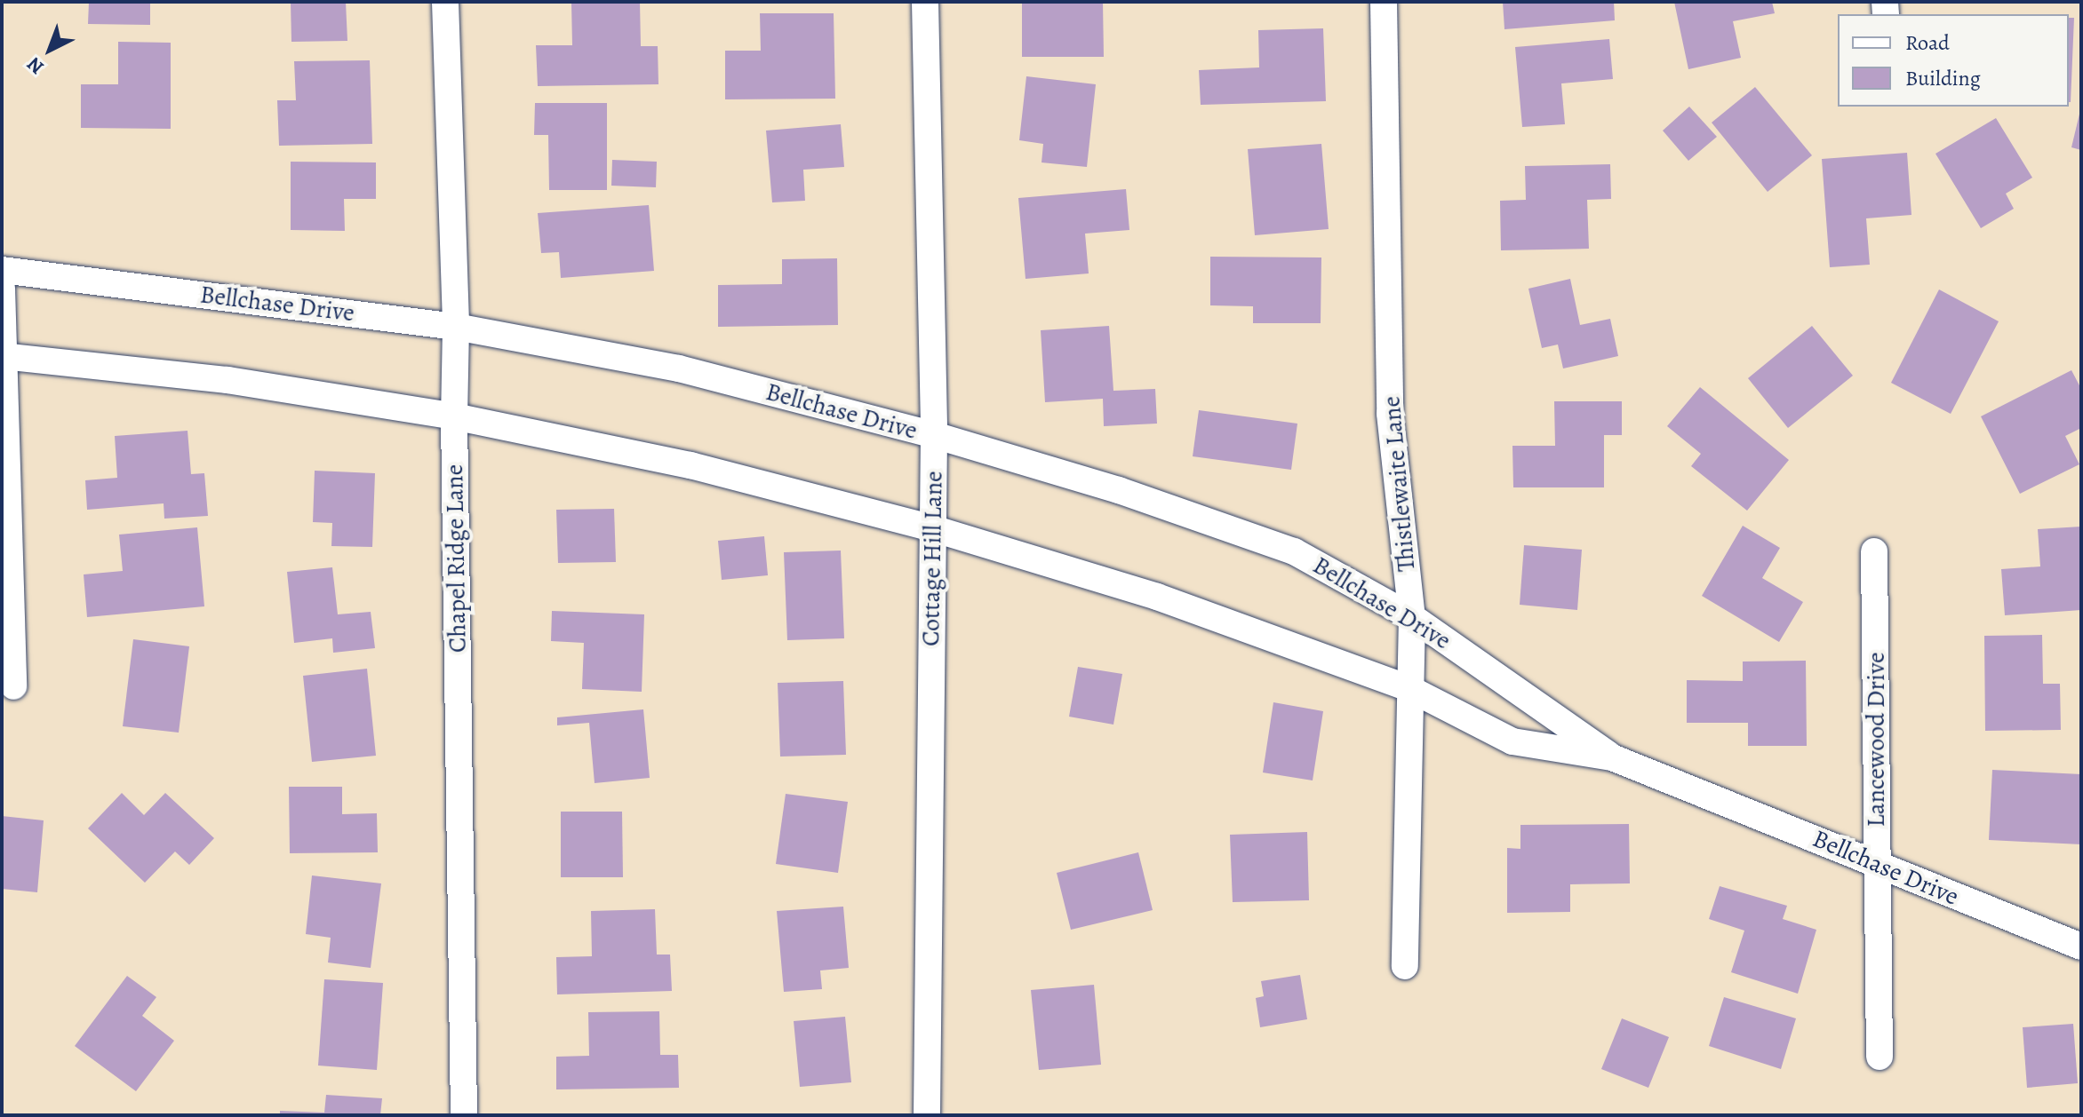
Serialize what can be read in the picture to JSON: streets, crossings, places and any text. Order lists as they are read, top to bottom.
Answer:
{
  "streets": {
    "street": [
      "Bellchase Drive",
      "Thistlewaite Lane",
      "Chapel Ridge Lane",
      "Cottage Hill Lane",
      "Lancewood Drive"
    ]
  },
  "crossings": [
    ["Bellchase Drive", "Thistlewaite Lane"],
    ["Bellchase Drive", "Chapel Ridge Lane"],
    ["Bellchase Drive", "Cottage Hill Lane"],
    ["Bellchase Drive", "Lancewood Drive"]
  ],
  "legend": ["Road", "Building"],
  "north": "bottom left"
}
